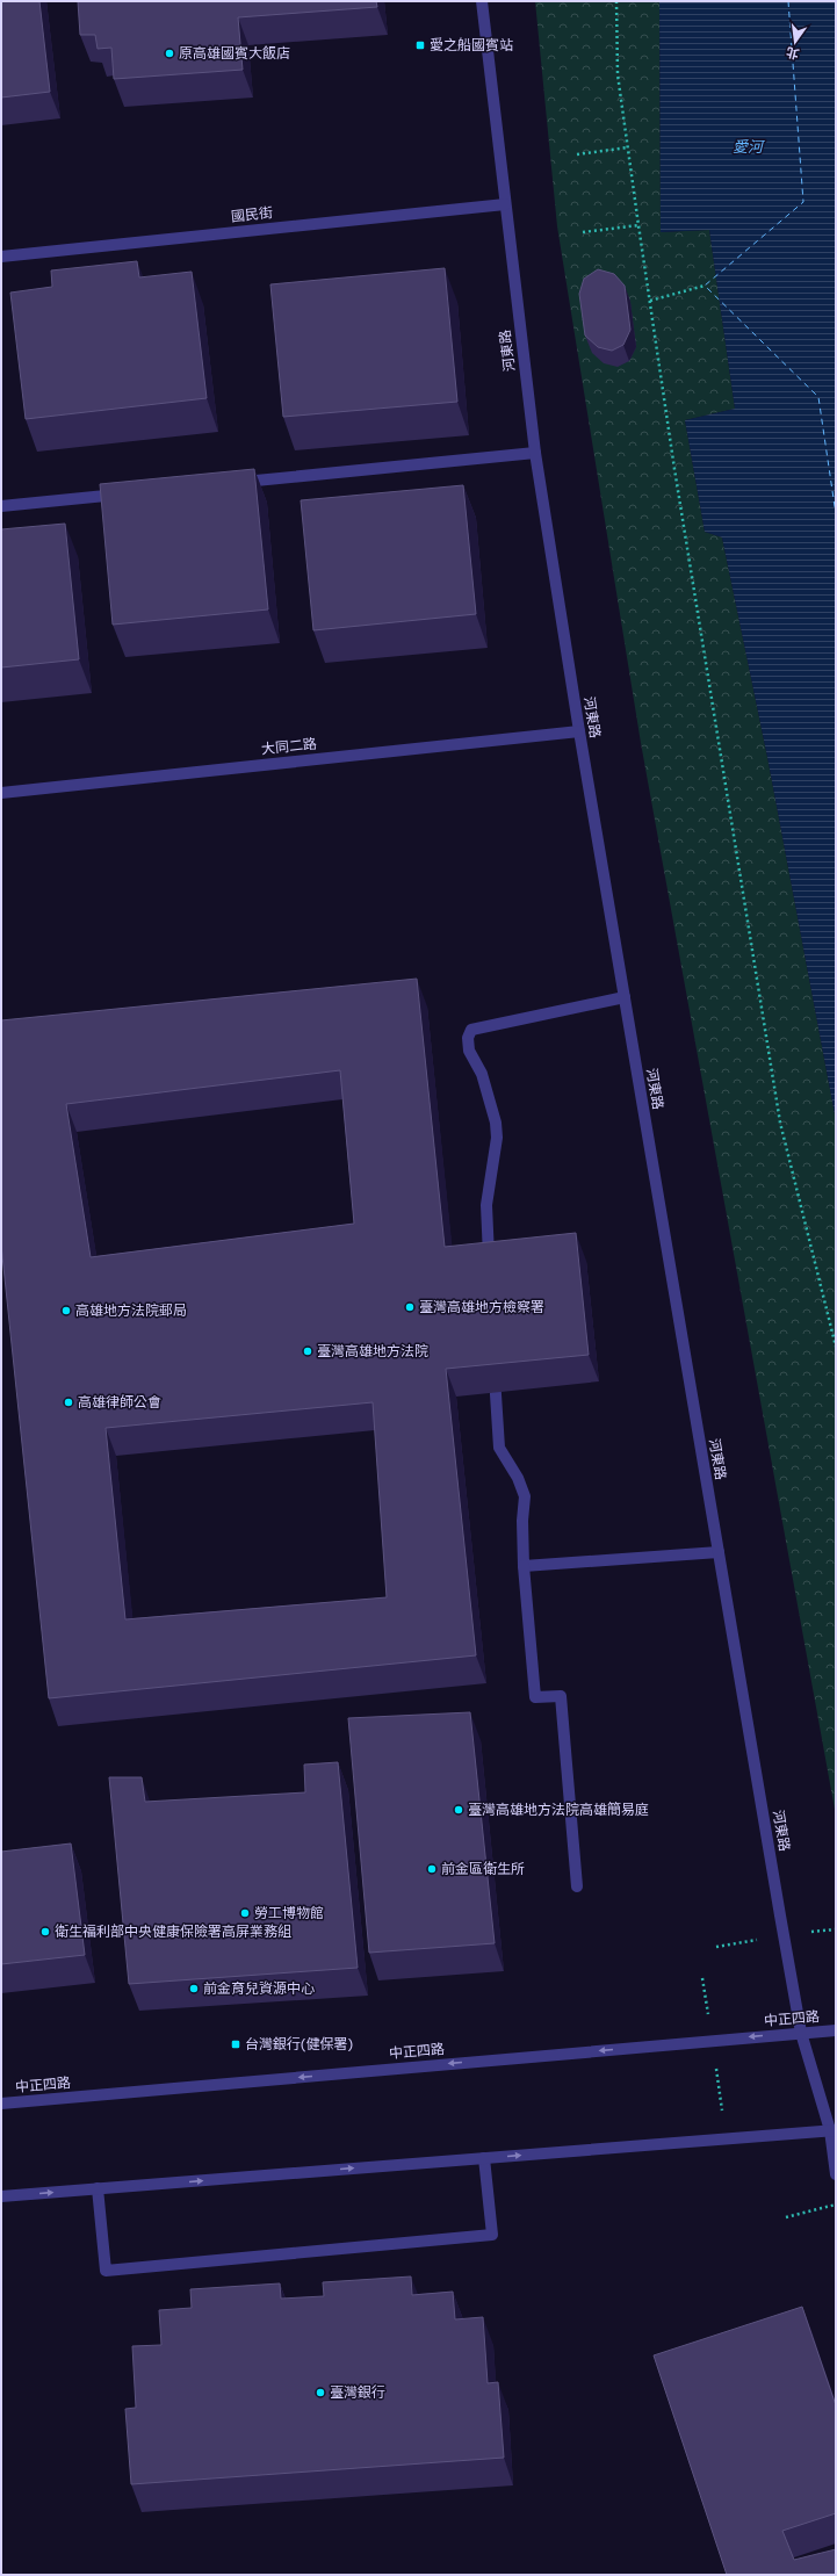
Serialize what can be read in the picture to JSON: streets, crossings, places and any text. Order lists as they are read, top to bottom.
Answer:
{
  "streets": {
    "street": [
      "國民街",
      "河東路",
      "大同二路",
      "中正四路"
    ]
  },
  "crossings": [
    ["國民街", "河東路"],
    ["河東路", "大同二路"],
    ["河東路", "中正四路"]
  ],
  "water": ["愛河"],
  "places": {
    "transit": ["愛之船國賓站", "台灣銀行(健保署)"],
    "other": [
      "原高雄國賓大飯店",
      "臺灣高雄地方檢察署",
      "高雄地方法院郵局",
      "臺灣高雄地方法院",
      "高雄律師公會",
      "臺灣高雄地方法院高雄簡易庭",
      "前金區衛生所",
      "勞工博物館",
      "衛生福利部中央健康保險署高屏業務組",
      "前金育兒資源中心",
      "臺灣銀行"
    ]
  },
  "north": "bottom"
}
